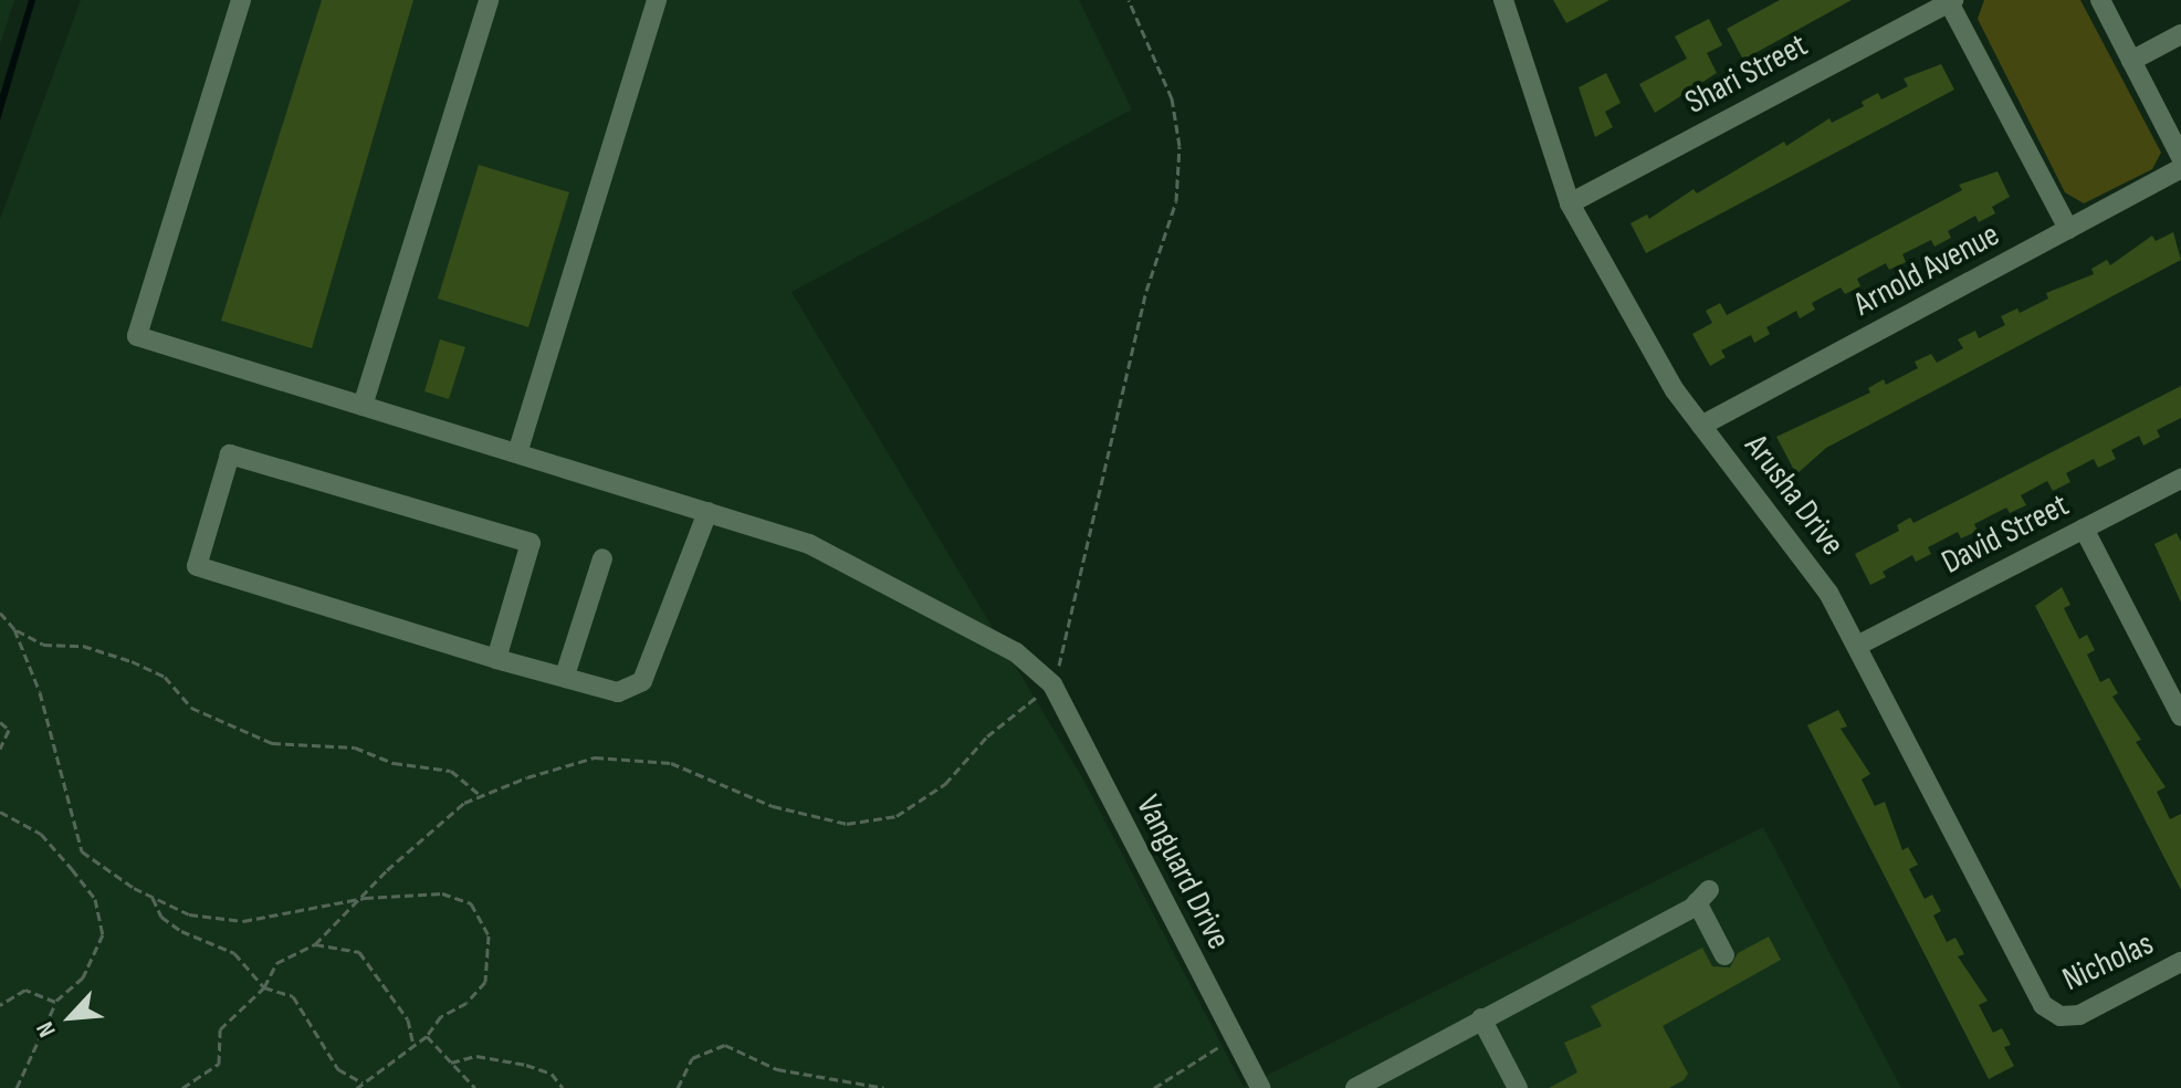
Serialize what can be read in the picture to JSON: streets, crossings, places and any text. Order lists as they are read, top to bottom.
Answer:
{
  "streets": {
    "street": [
      "Shari Street",
      "Arnold Avenue",
      "Arusha Drive",
      "David Street",
      "Vanguard Drive",
      "Nicholas"
    ]
  },
  "crossings": [
    ["Shari Street", "Arusha Drive"],
    ["Arnold Avenue", "Arusha Drive"],
    ["Arusha Drive", "David Street"],
    ["Arusha Drive", "Nicholas"]
  ],
  "north": "bottom left"
}
